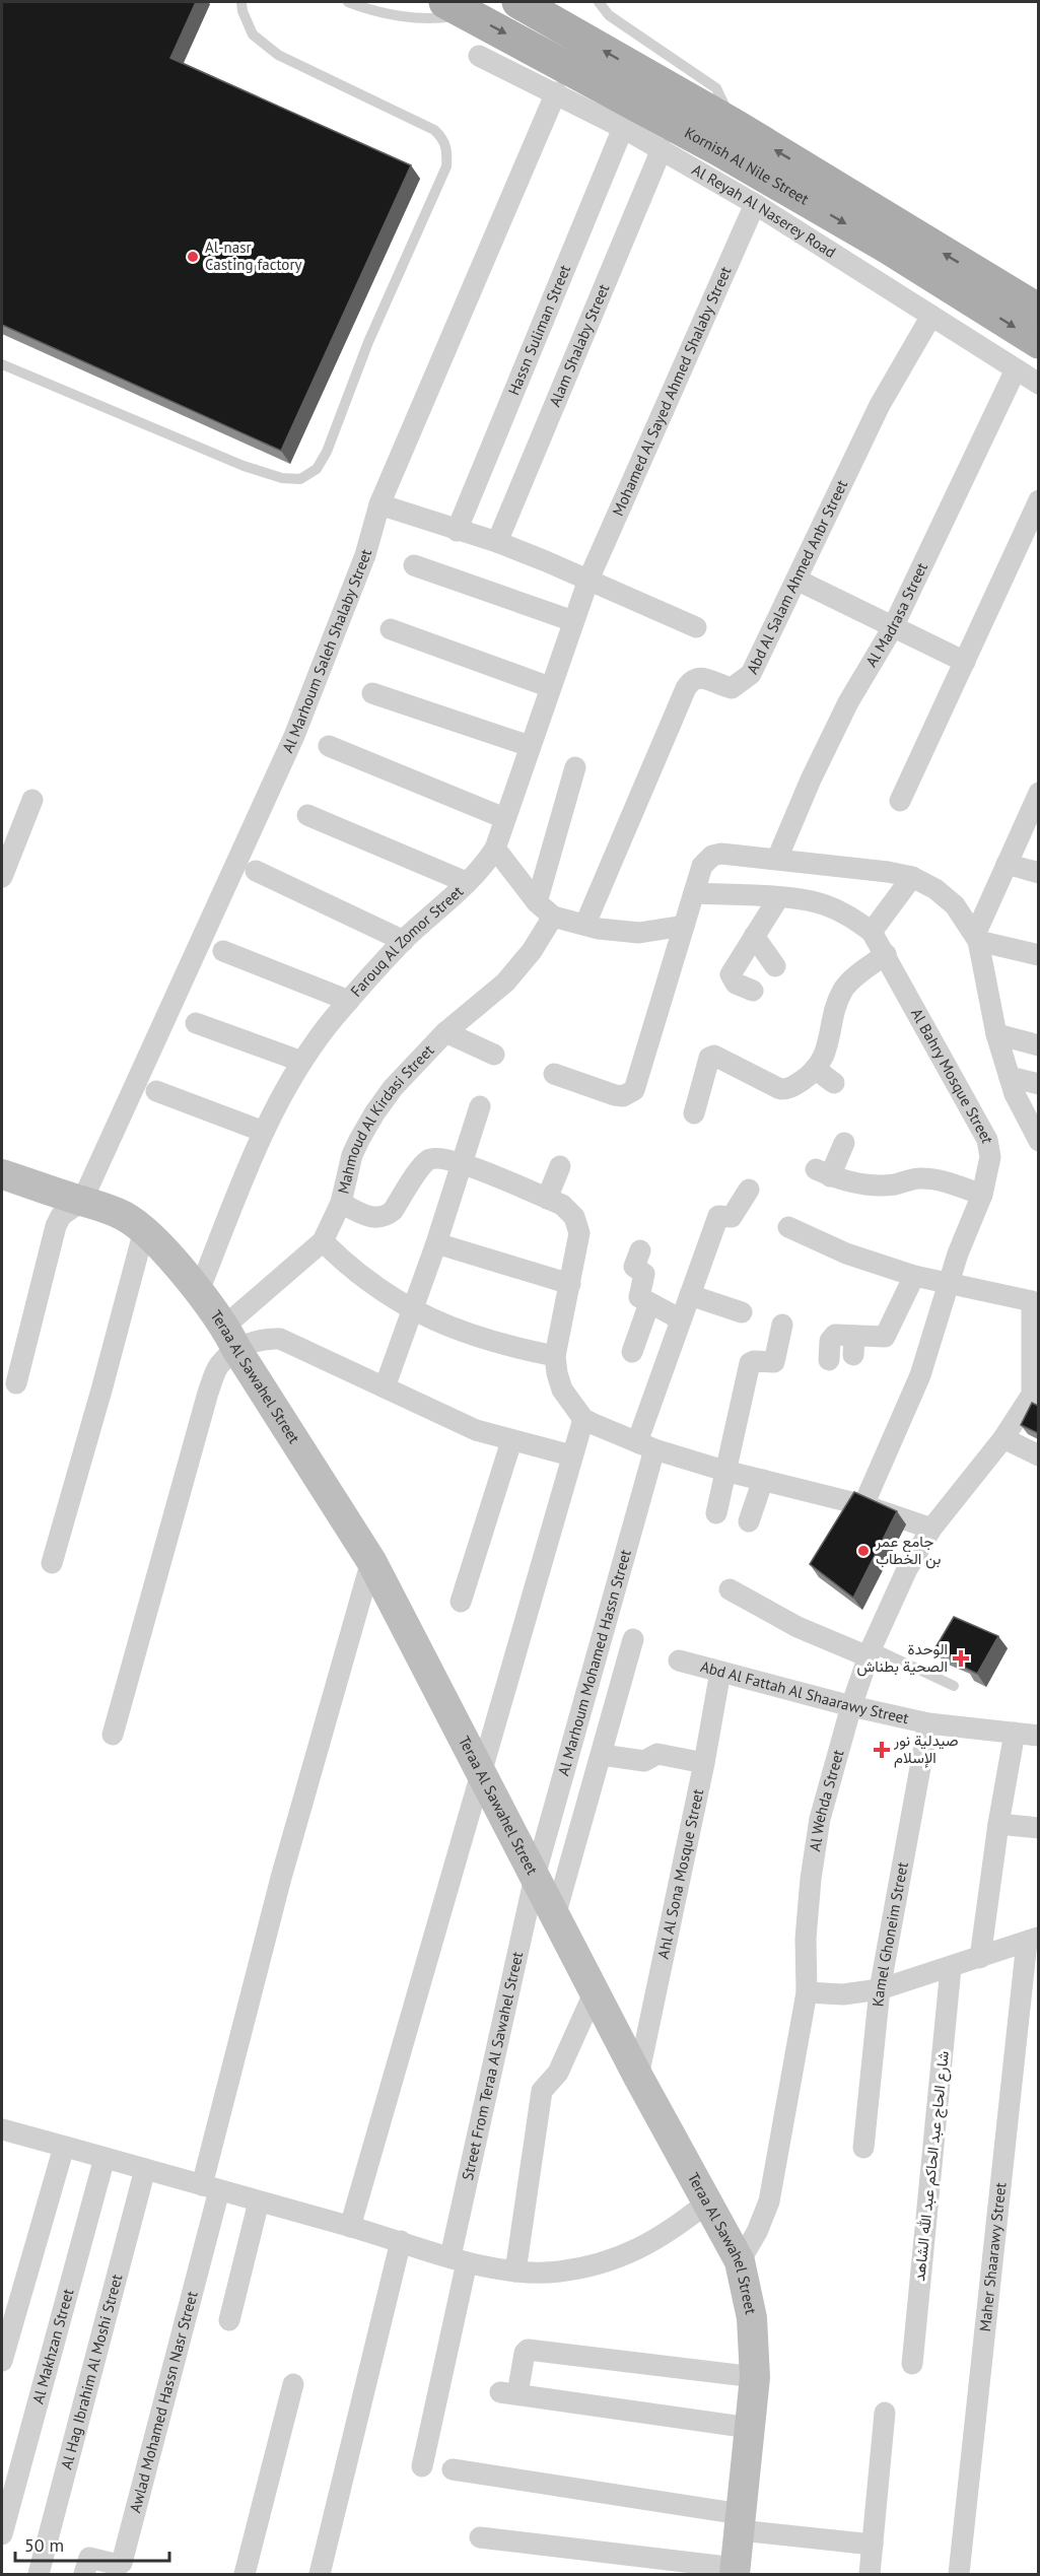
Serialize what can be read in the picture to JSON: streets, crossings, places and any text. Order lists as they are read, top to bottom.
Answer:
{
  "streets": {
    "main road": ["Kornish Al Nile Street", "Teraa Al Sawahel Street"],
    "street": [
      "Al Reyah Al Naserey Road",
      "Hassn Suliman Street",
      "Alam Shalaby Street",
      "Mohamed Al Sayed Ahmed Shalaby Street",
      "Abd Al Salam Ahmed Anbr Street",
      "Al Madrasa Street",
      "Al Marhoum Saleh Shalaby Street",
      "Farouq Al Zomor Street",
      "Al Bahry Mosque Street",
      "Mahmoud Al Kirdasi Street",
      "Al Marhoum Mohamed Hassn Street",
      "Abd Al Fattah Al Shaarawy Street",
      "Al Wehda Street",
      "Ahl Al Sona Mosque Street",
      "Kamel Ghoneim Street",
      "Street From Teraa Al Sawahel Street",
      "شارع الحاج عبد الحاكم عبد الله الشاهد",
      "Maher Shaarawy Street",
      "Al Makhzan Street",
      "Al Hag Ibrahim Al Moshi Street",
      "Awlad Mohamed Hassn Nasr Street"
    ]
  },
  "crossings": [
    ["Al Reyah Al Naserey Road", "Hassn Suliman Street"],
    ["Al Reyah Al Naserey Road", "Alam Shalaby Street"],
    ["Al Reyah Al Naserey Road", "Mohamed Al Sayed Ahmed Shalaby Street"],
    ["Al Reyah Al Naserey Road", "Abd Al Salam Ahmed Anbr Street"],
    ["Al Reyah Al Naserey Road", "Al Madrasa Street"],
    ["Al Reyah Al Naserey Road", "Al Marhoum Saleh Shalaby Street"],
    ["Mohamed Al Sayed Ahmed Shalaby Street", "Farouq Al Zomor Street"],
    ["Al Marhoum Saleh Shalaby Street", "Teraa Al Sawahel Street"],
    ["Farouq Al Zomor Street", "Teraa Al Sawahel Street"],
    ["Mahmoud Al Kirdasi Street", "Teraa Al Sawahel Street"],
    ["Teraa Al Sawahel Street", "Al Marhoum Mohamed Hassn Street"],
    ["Teraa Al Sawahel Street", "Al Wehda Street"],
    ["Teraa Al Sawahel Street", "Ahl Al Sona Mosque Street"],
    ["Teraa Al Sawahel Street", "Street From Teraa Al Sawahel Street"],
    ["Al Marhoum Mohamed Hassn Street", "Street From Teraa Al Sawahel Street"],
    ["Abd Al Fattah Al Shaarawy Street", "Al Wehda Street"],
    ["Abd Al Fattah Al Shaarawy Street", "Ahl Al Sona Mosque Street"],
    ["Abd Al Fattah Al Shaarawy Street", "Kamel Ghoneim Street"]
  ],
  "places": {
    "other": ["Al-nasr Casting factory", "جامع عمر بن الخطاب"],
    "health": ["الوحدة الصحية بطناش", "صيدلية نور الإسلام"]
  },
  "scale_bar": "50 m"
}
